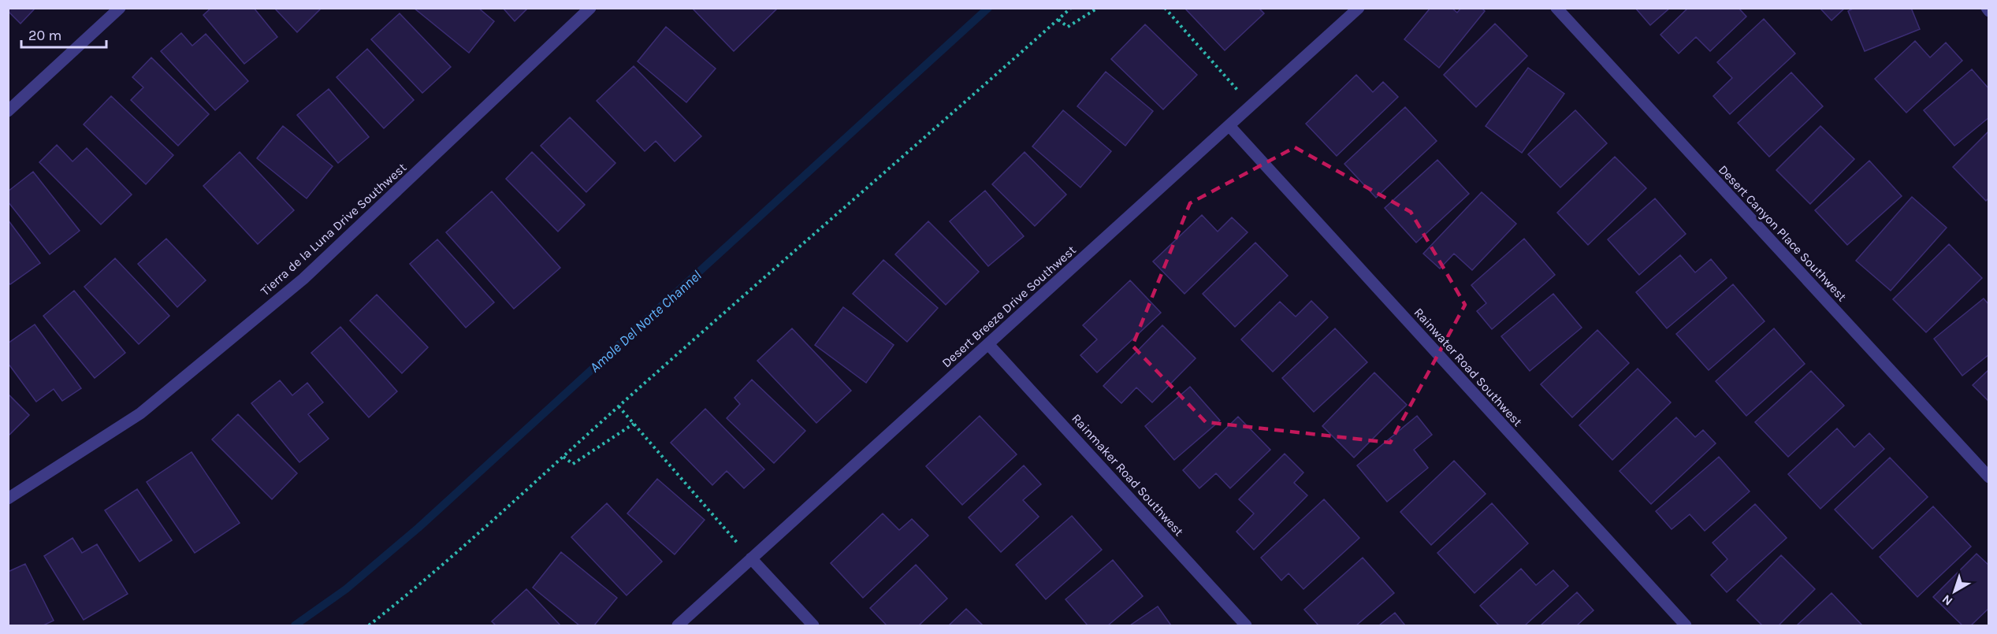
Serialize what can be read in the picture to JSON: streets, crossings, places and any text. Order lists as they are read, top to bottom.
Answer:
{
  "streets": {
    "street": [
      "Tierra de la Luna Drive Southwest",
      "Desert Canyon Place Southwest",
      "Desert Breeze Drive Southwest",
      "Rainwater Road Southwest",
      "Rainmaker Road Southwest"
    ]
  },
  "crossings": [
    ["Desert Breeze Drive Southwest", "Rainwater Road Southwest"],
    ["Desert Breeze Drive Southwest", "Rainmaker Road Southwest"]
  ],
  "water": ["Amole Del Norte Channel"],
  "scale_bar": "20 m",
  "north": "bottom left"
}
